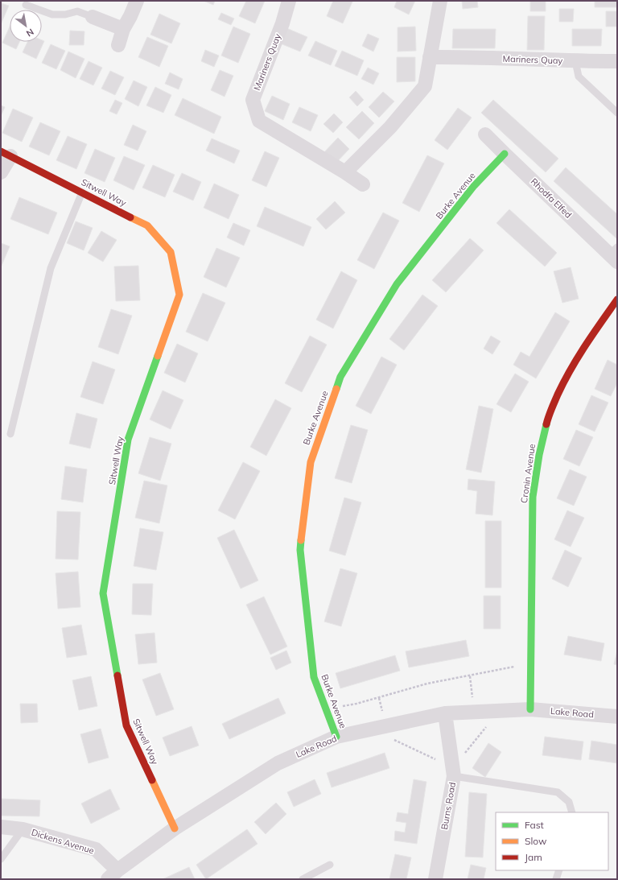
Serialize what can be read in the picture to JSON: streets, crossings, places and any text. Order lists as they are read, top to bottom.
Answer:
{
  "streets": {
    "street": [
      "Mariners Quay",
      "Sitwell Way",
      "Burke Avenue",
      "Rhodfa Elfed",
      "Cronin Avenue",
      "Lake Road",
      "Burns Road",
      "Dickens Avenue"
    ]
  },
  "crossings": [
    ["Sitwell Way", "Lake Road"],
    ["Burke Avenue", "Rhodfa Elfed"],
    ["Burke Avenue", "Lake Road"],
    ["Cronin Avenue", "Lake Road"],
    ["Lake Road", "Burns Road"],
    ["Lake Road", "Dickens Avenue"]
  ],
  "legend": ["Fast", "Slow", "Jam"],
  "north": "bottom right"
}
